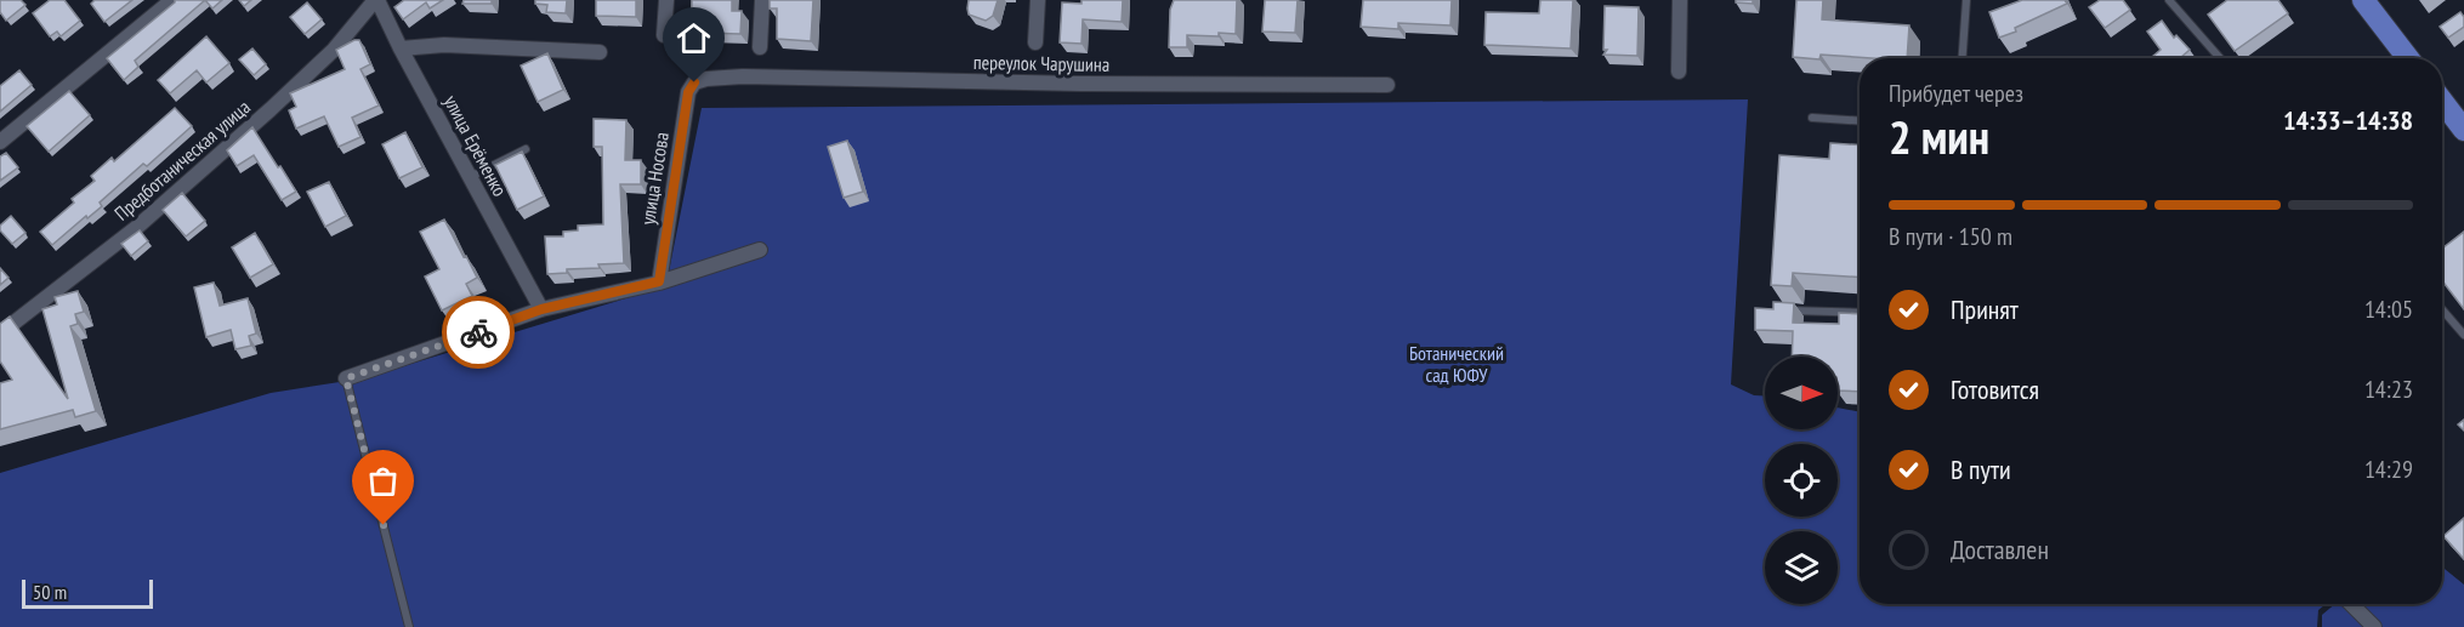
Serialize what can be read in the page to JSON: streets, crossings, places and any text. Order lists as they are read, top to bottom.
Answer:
{
  "streets": {
    "street": [
      "переулок Чарушина",
      "улица Ерёменко",
      "Предботаническая улица",
      "улица Носова"
    ]
  },
  "crossings": [
    ["переулок Чарушина", "улица Носова"],
    ["улица Ерёменко", "Предботаническая улица"]
  ],
  "parks": ["Ботанический сад ЮФУ"],
  "scale_bar": "50 m",
  "north": "right",
  "page": {
    "heading": ["2 мин", "Прибудет через", "14:33–14:38"],
    "bar": "В пути · 150 m",
    "list": [
      ["Принят", "14:05"],
      ["Готовится", "14:23"],
      ["В пути", "14:29"],
      "Доставлен"
    ],
    "scale": "50 m"
  }
}
